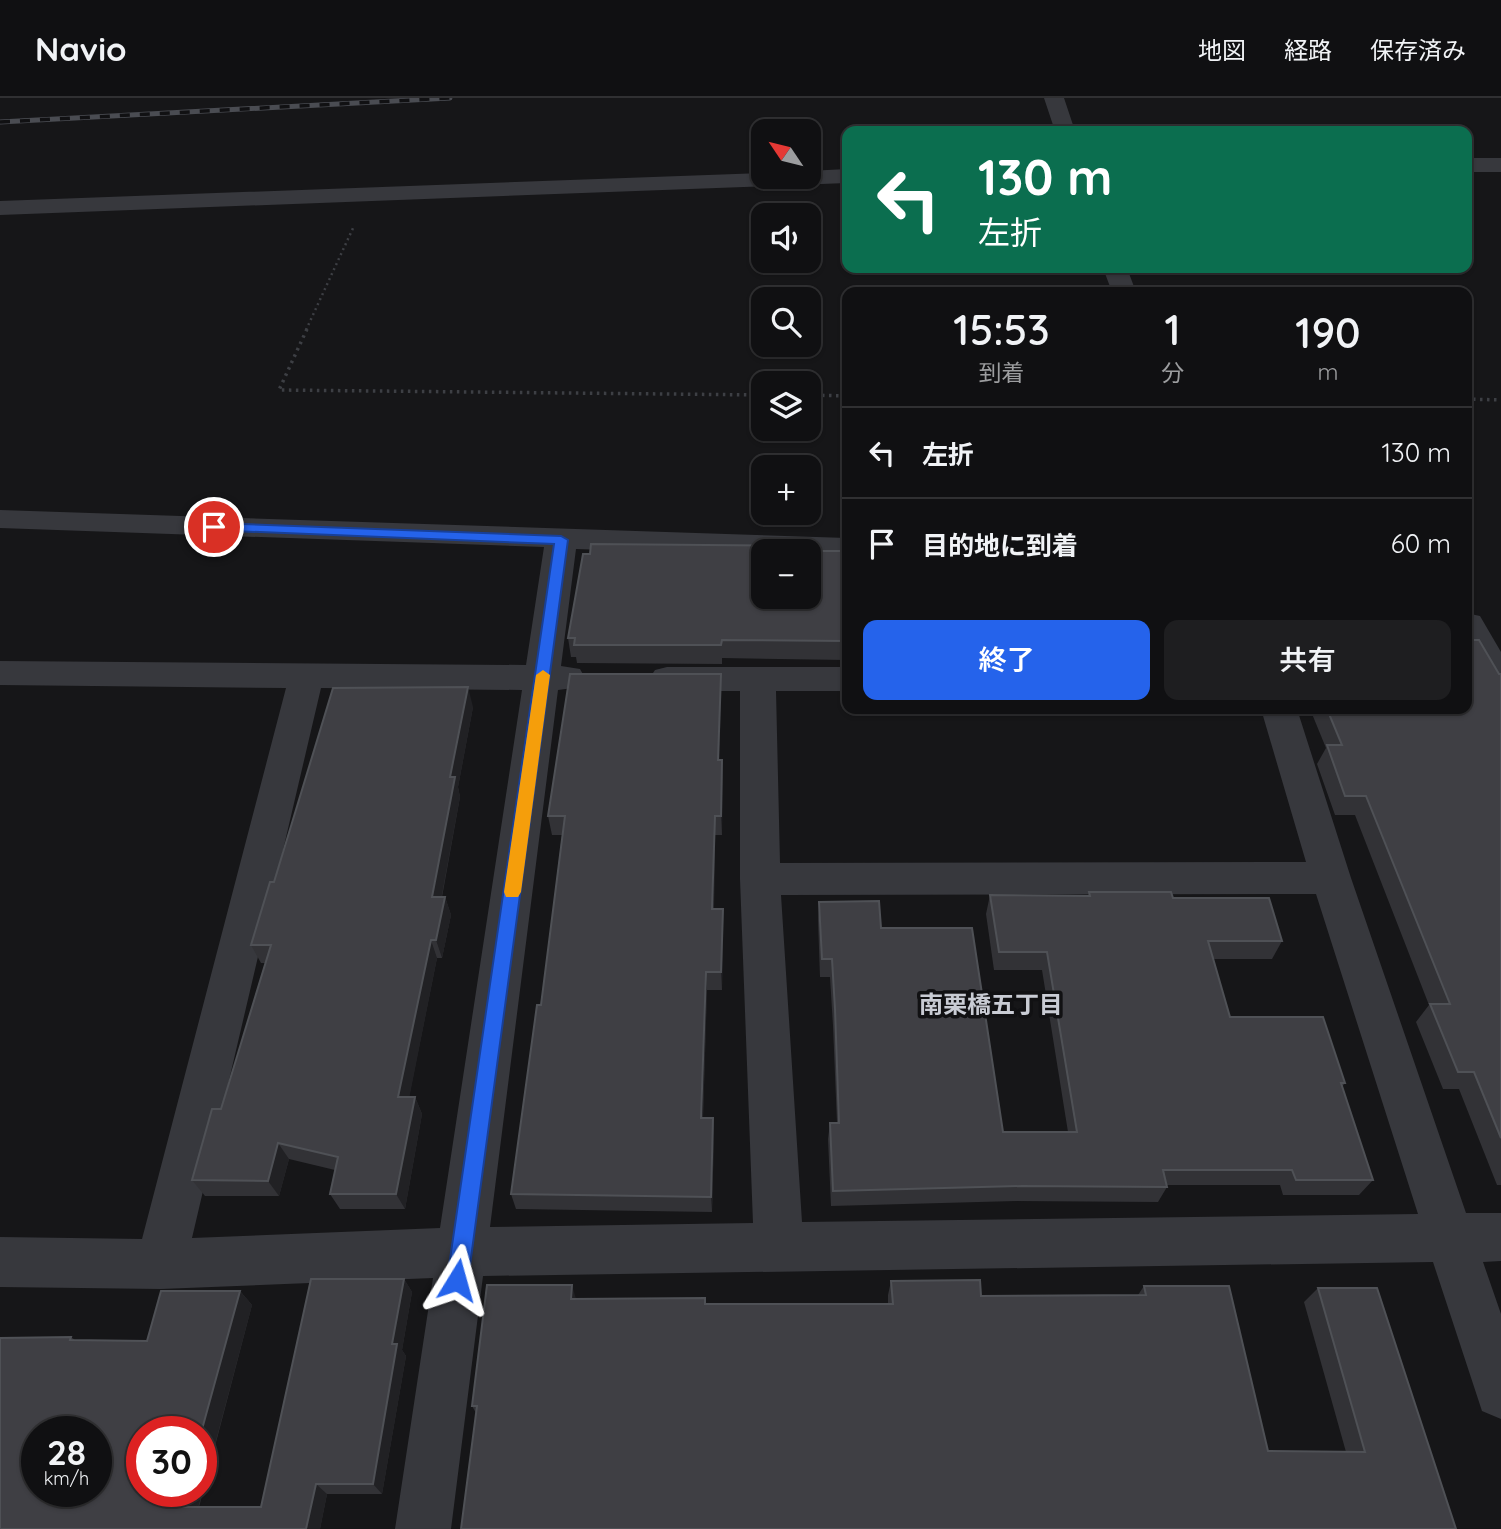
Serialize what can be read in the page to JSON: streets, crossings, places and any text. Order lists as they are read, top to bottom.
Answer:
{
  "districts": ["南栗橋五丁目"],
  "north": "top left",
  "page": {
    "header": "Navio",
    "nav": ["地図", "経路", "保存済み"],
    "map_buttons": ["+", "−"],
    "turn": ["130 m", "左折"],
    "eta": [
      "15:53",
      "到着",
      "1",
      "分",
      "190",
      "m"
    ],
    "list": [
      {
        "name": "左折",
        "value": "130 m"
      },
      {
        "name": "目的地に到着",
        "value": "60 m"
      }
    ],
    "buttons": ["終了", "共有"],
    "speed": "28 km/h",
    "limit": "30"
  }
}
